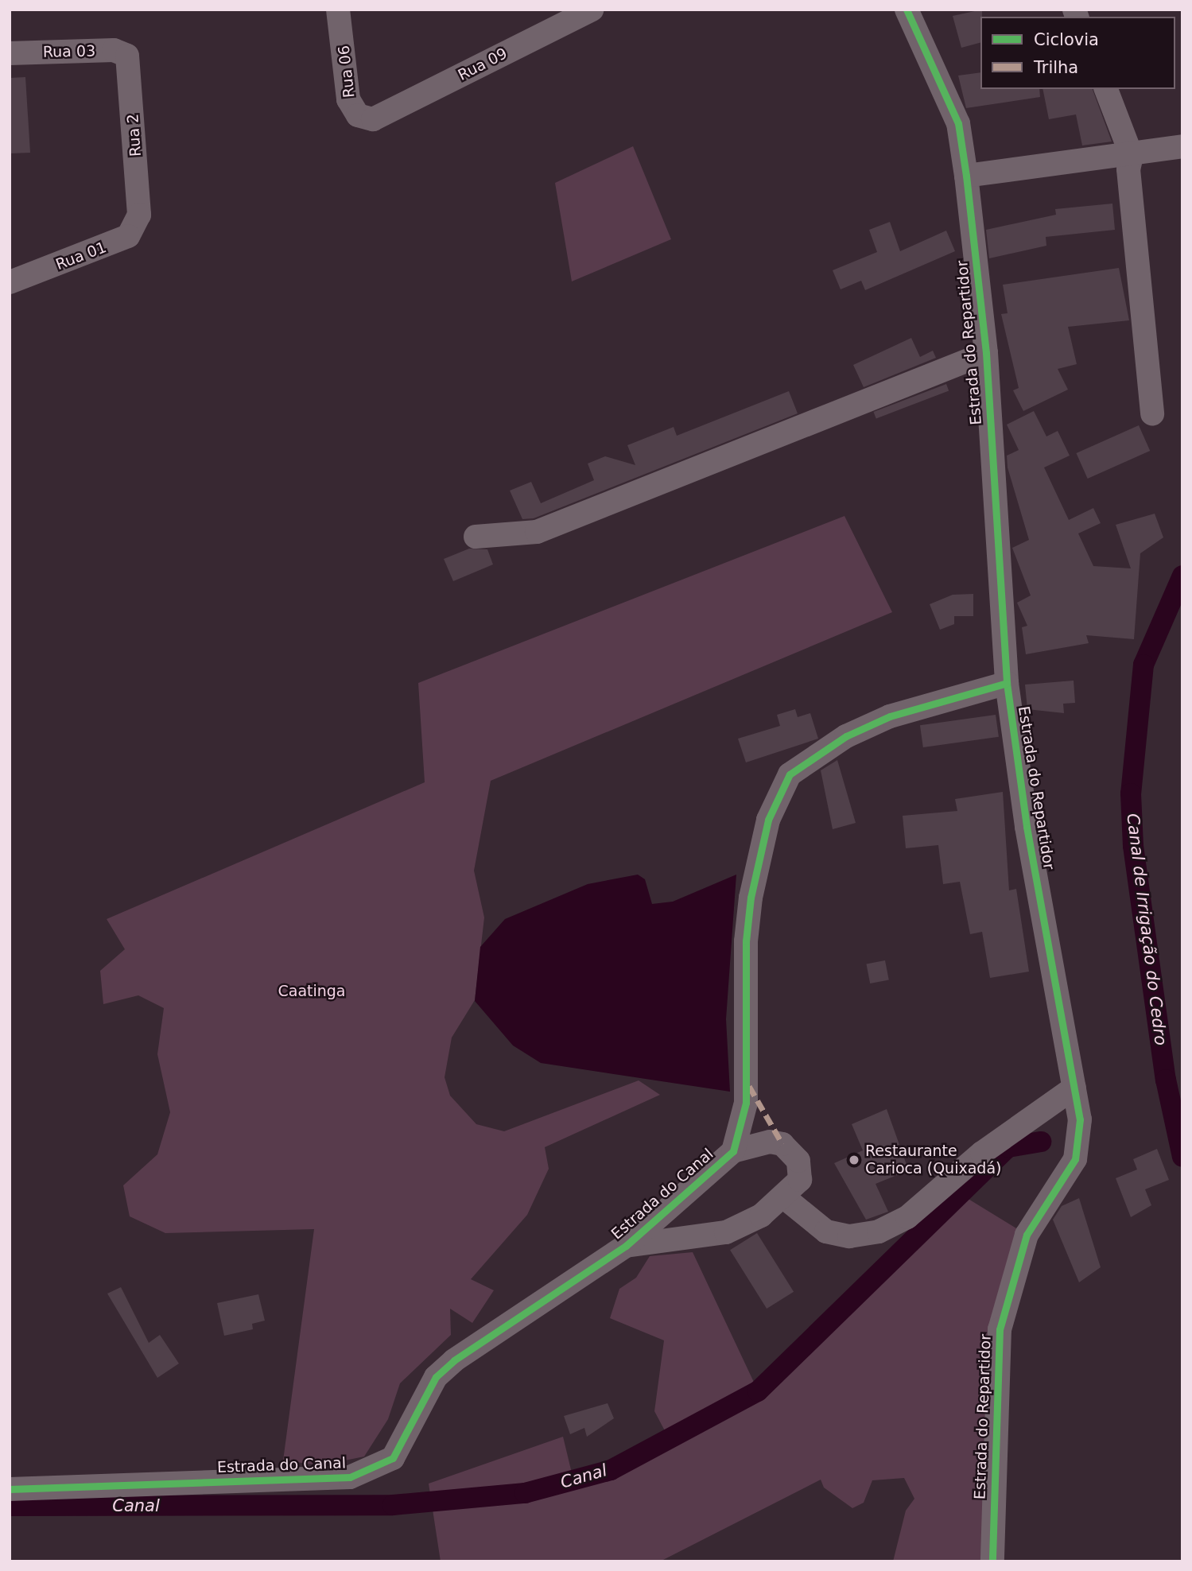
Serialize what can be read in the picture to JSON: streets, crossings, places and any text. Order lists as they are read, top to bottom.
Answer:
{
  "streets": {
    "street": [
      "Rua 03",
      "Rua 09",
      "Rua 06",
      "Rua 2",
      "Rua 01",
      "Estrada do Repartidor",
      "Estrada do Canal"
    ]
  },
  "crossings": [
    ["Rua 03", "Rua 2"],
    ["Rua 09", "Rua 06"],
    ["Rua 2", "Rua 01"],
    ["Estrada do Repartidor", "Estrada do Canal"]
  ],
  "water": ["Canal de Irrigação do Cedro", "Canal"],
  "parks": ["Caatinga"],
  "places": ["Restaurante Carioca (Quixadá)"],
  "legend": ["Ciclovia", "Trilha"]
}
